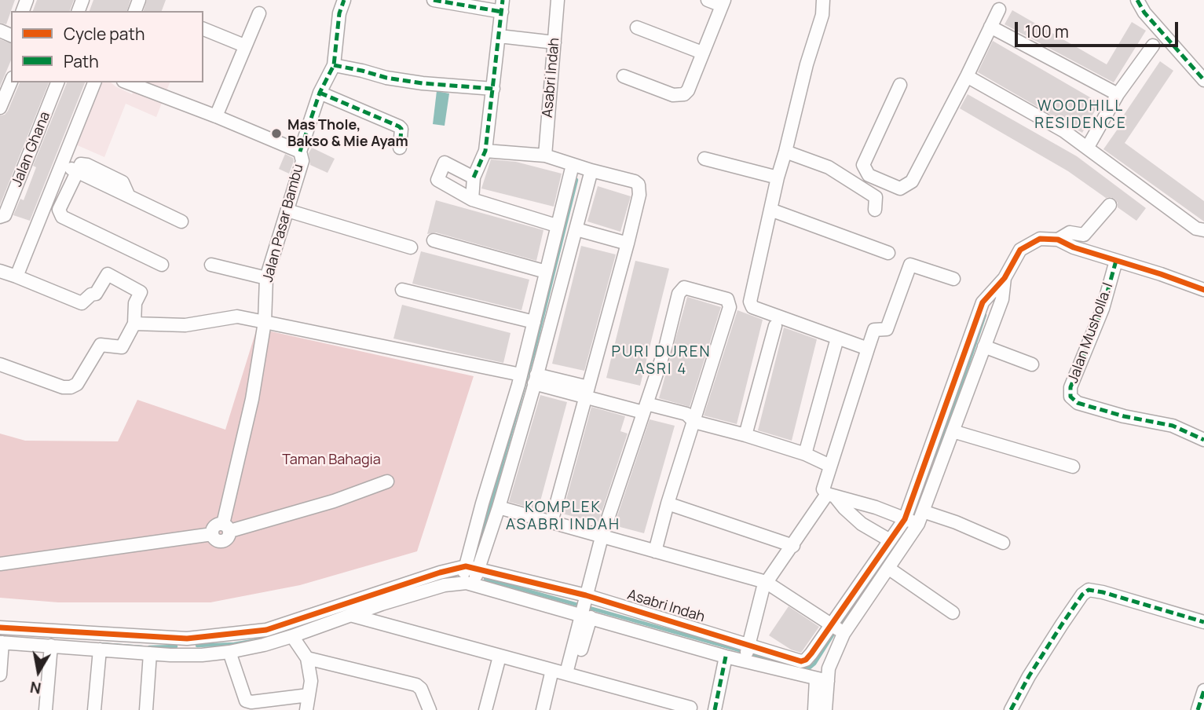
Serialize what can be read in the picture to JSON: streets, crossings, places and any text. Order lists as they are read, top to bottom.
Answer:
{
  "streets": {
    "street": [
      "Asabri Indah",
      "Jalan Ghana",
      "Jalan Pasar Bambu",
      "Jalan Musholla. I"
    ]
  },
  "districts": ["WOODHILL RESIDENCE", "PURI DUREN ASRI 4", "KOMPLEK ASABRI INDAH"],
  "parks": ["Taman Bahagia"],
  "places": ["Mas Thole, Bakso & Mie Ayam"],
  "legend": ["Cycle path", "Path"],
  "scale_bar": "100 m",
  "north": "bottom"
}
